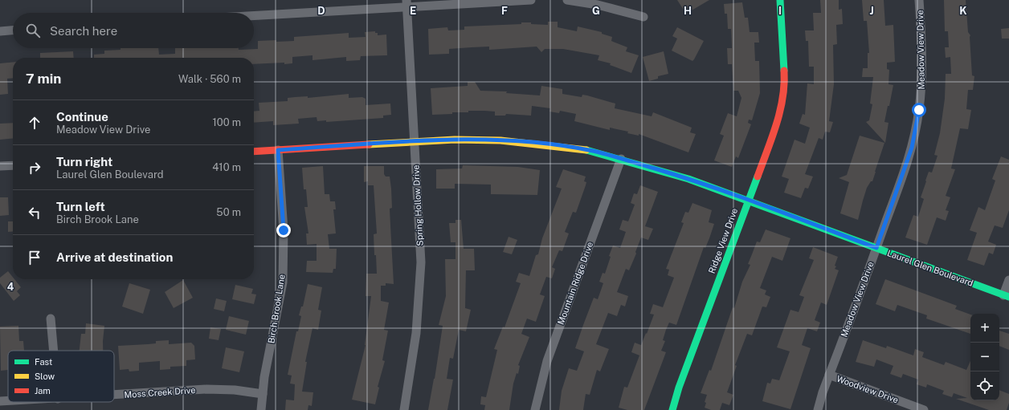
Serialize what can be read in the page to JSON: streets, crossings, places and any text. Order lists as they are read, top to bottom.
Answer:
{
  "streets": {
    "street": [
      "Meadow View Drive",
      "Spring Hollow Drive",
      "Ridge View Drive",
      "Laurel Glen Boulevard",
      "Mountain Ridge Drive",
      "Birch Brook Lane",
      "Woodview Drive",
      "Moss Creek Drive"
    ]
  },
  "crossings": [
    ["Meadow View Drive", "Laurel Glen Boulevard"],
    ["Meadow View Drive", "Woodview Drive"],
    ["Spring Hollow Drive", "Laurel Glen Boulevard"],
    ["Ridge View Drive", "Laurel Glen Boulevard"],
    ["Laurel Glen Boulevard", "Mountain Ridge Drive"],
    ["Laurel Glen Boulevard", "Birch Brook Lane"],
    ["Birch Brook Lane", "Moss Creek Drive"]
  ],
  "legend": ["Fast", "Slow", "Jam"],
  "page": {
    "search": "Search here",
    "heading": ["7 min", "Walk · 560 m"],
    "list": [
      ["Continue", "Meadow View Drive", "100 m"],
      ["Turn right", "Laurel Glen Boulevard", "410 m"],
      ["Turn left", "Birch Brook Lane", "50 m"],
      "Arrive at destination"
    ],
    "map_buttons": ["+", "−"]
  },
  "grid": {
    "columns": [
      "D",
      "E",
      "F",
      "G",
      "H",
      "I",
      "J",
      "K"
    ],
    "rows": ["4"]
  }
}
